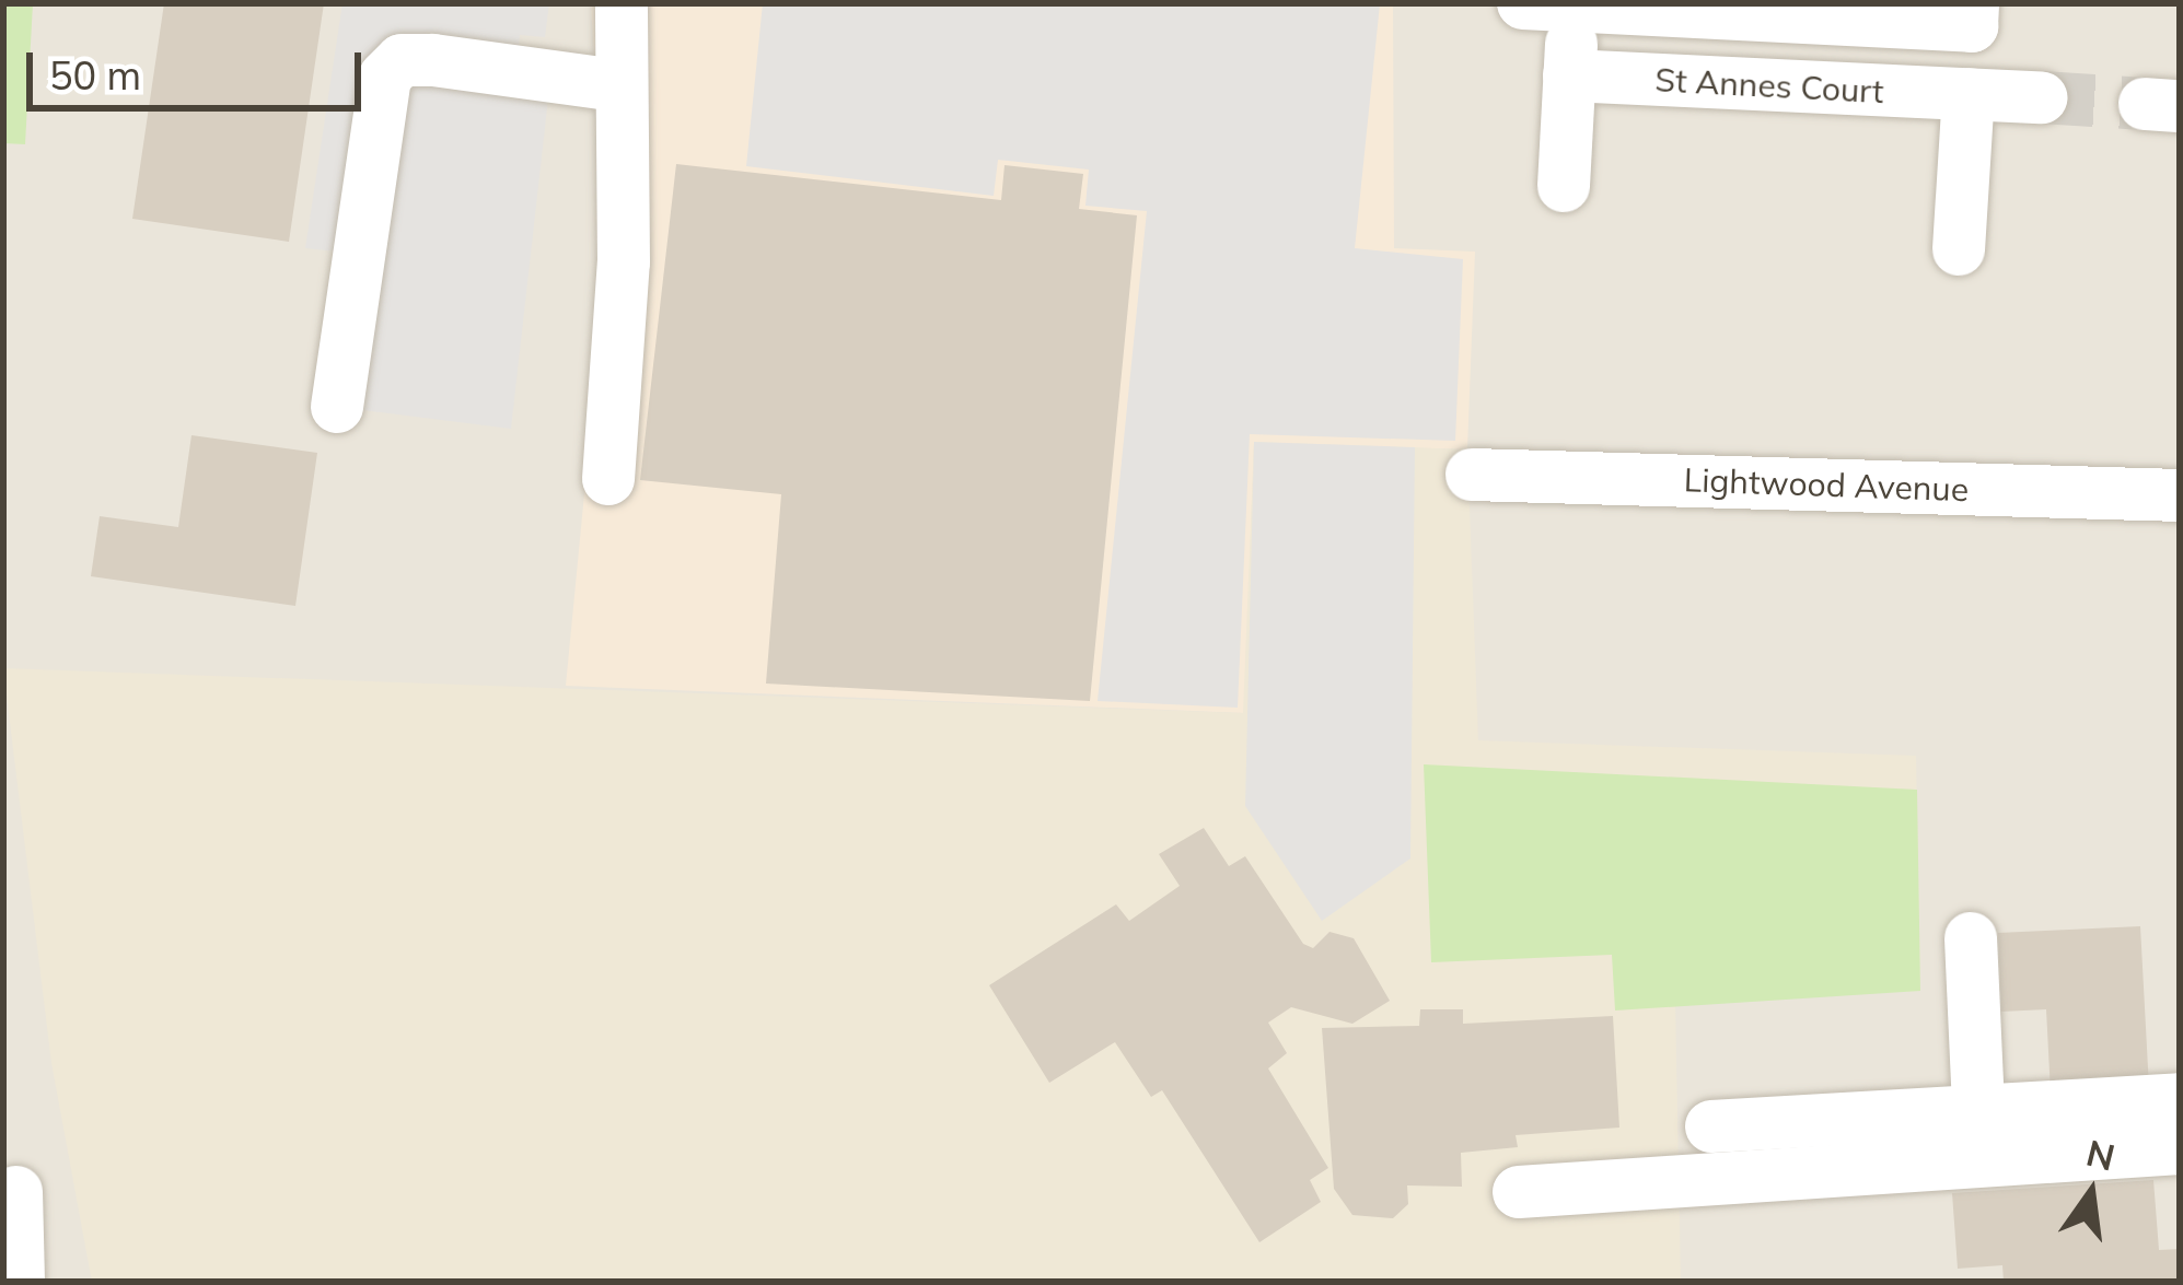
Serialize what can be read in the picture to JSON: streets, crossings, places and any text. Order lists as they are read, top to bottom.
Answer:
{
  "streets": {
    "street": ["St Annes Court", "Lightwood Avenue"]
  },
  "scale_bar": "50 m",
  "north": "top"
}
